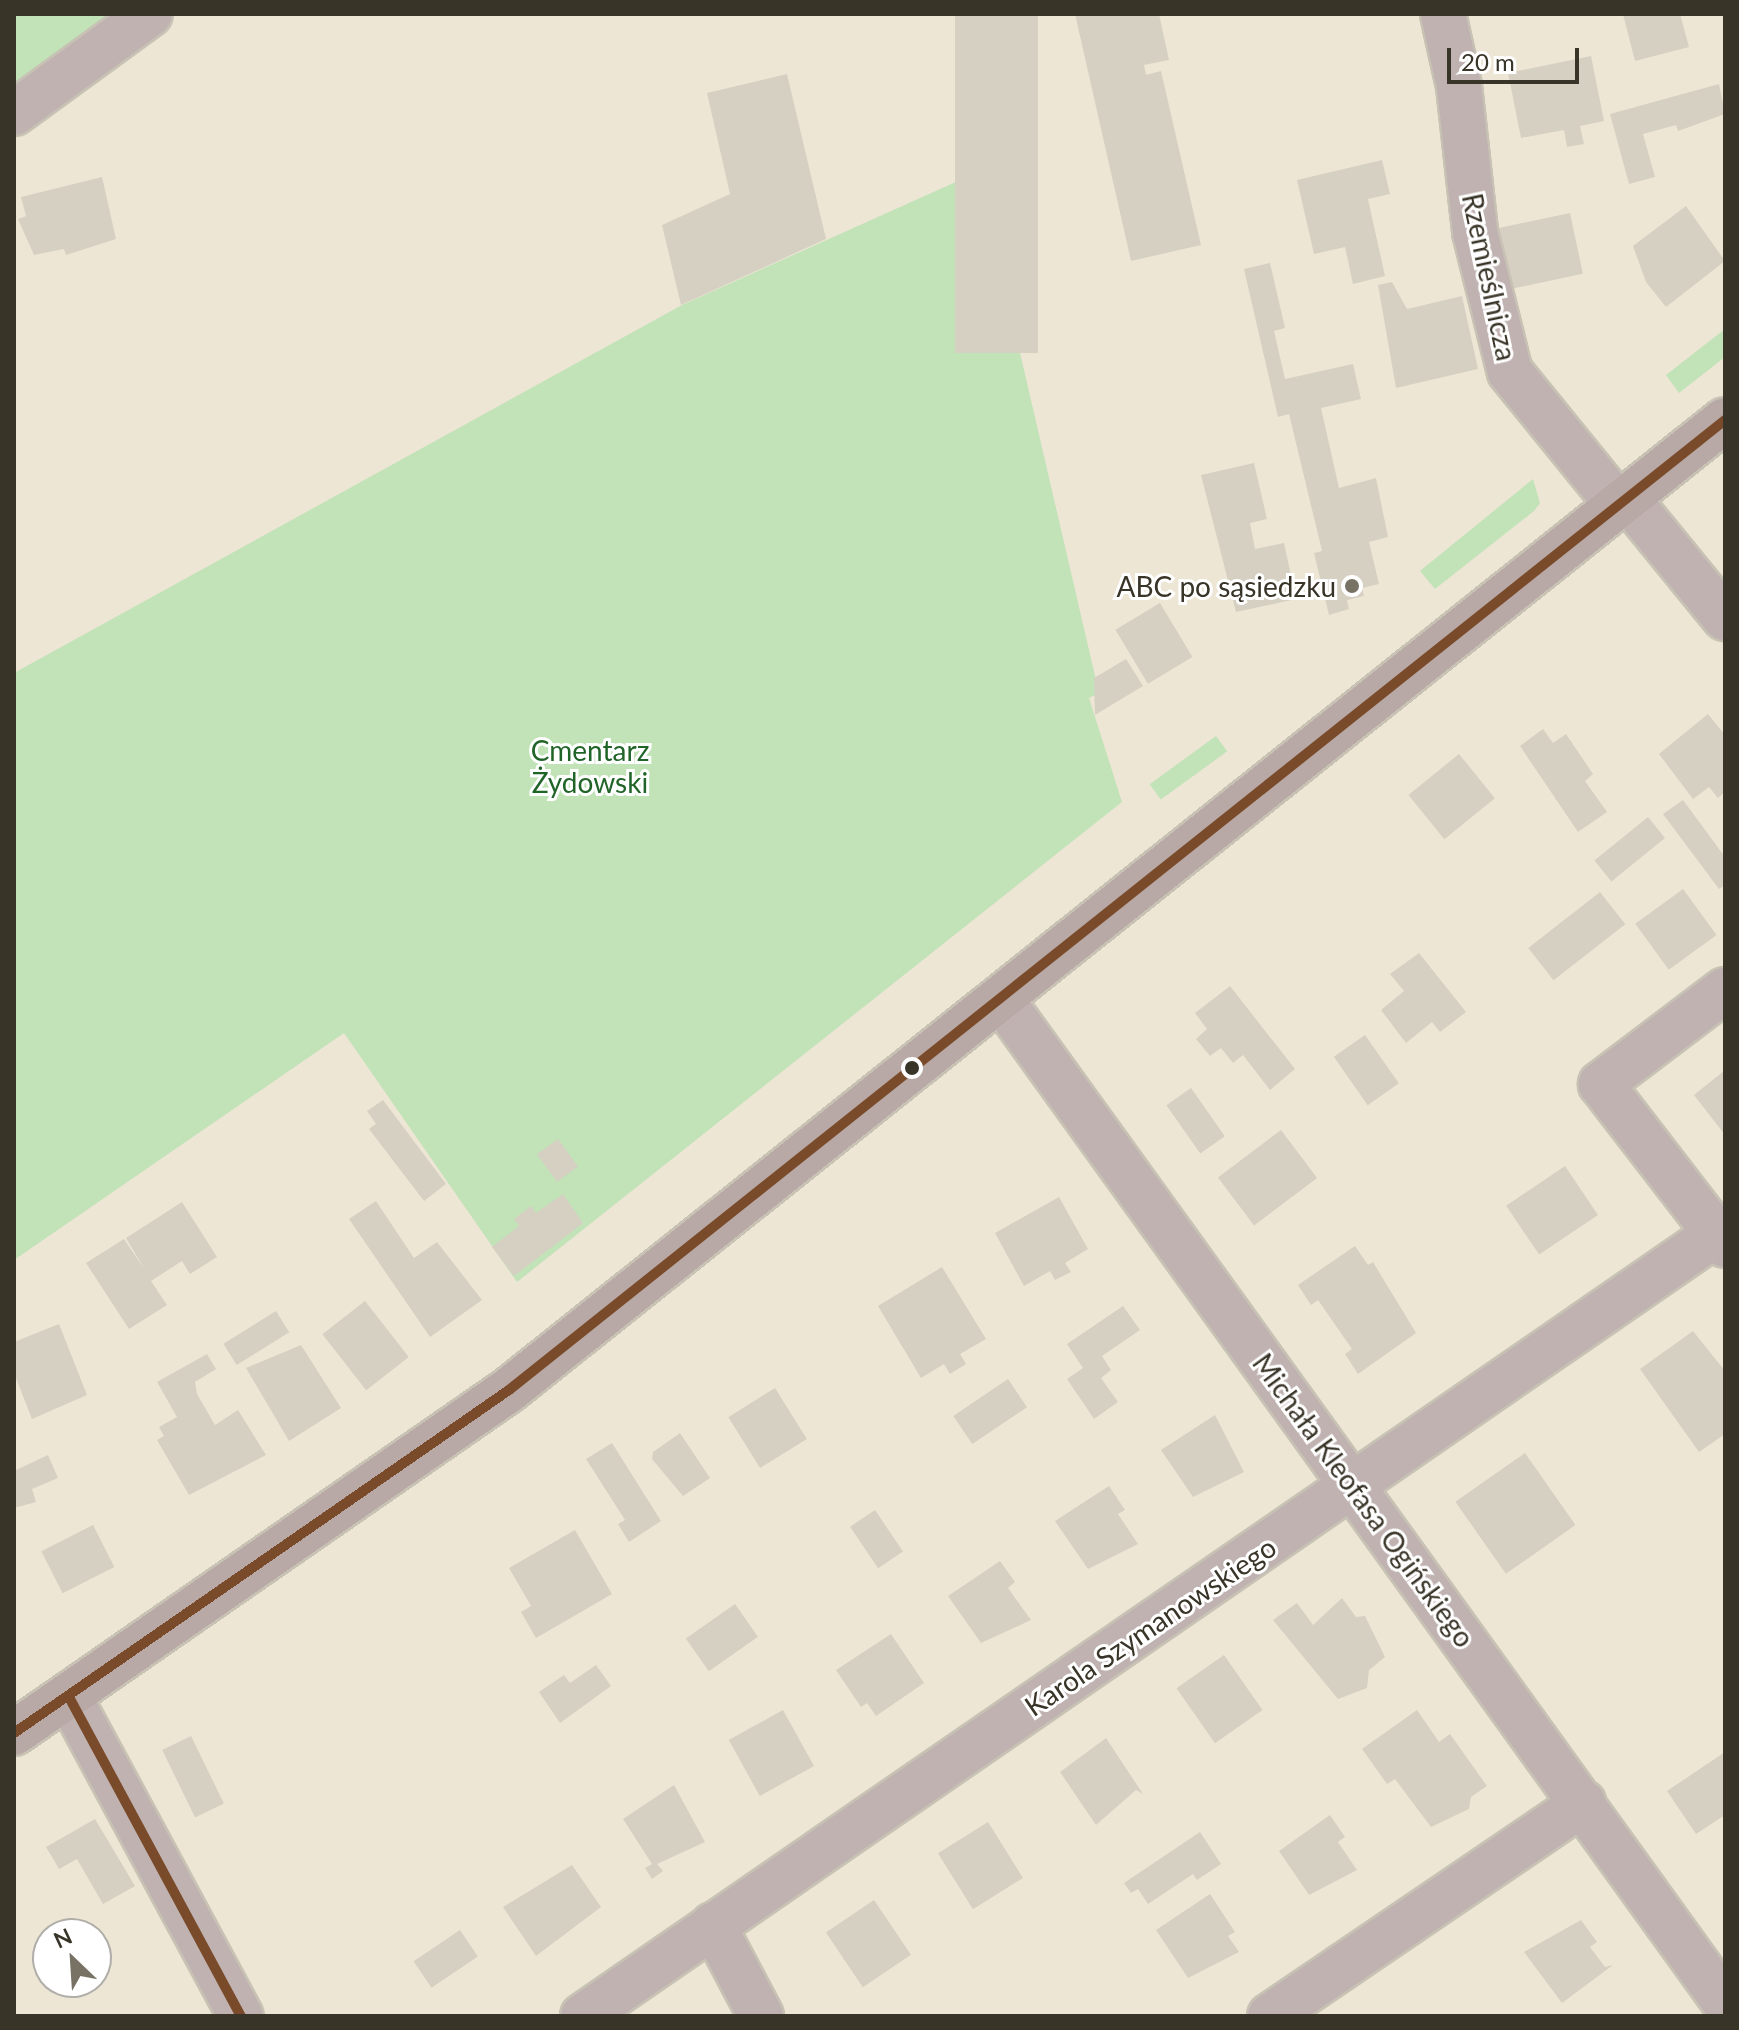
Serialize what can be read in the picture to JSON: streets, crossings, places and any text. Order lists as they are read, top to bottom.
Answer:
{
  "streets": {
    "street": ["Rzemieślnicza", "Michała Kleofasa Ogińskiego", "Karola Szymanowskiego"]
  },
  "crossings": [
    ["Michała Kleofasa Ogińskiego", "Karola Szymanowskiego"]
  ],
  "parks": ["Cmentarz Żydowski"],
  "places": ["ABC po sąsiedzku"],
  "scale_bar": "20 m",
  "north": "top left"
}
